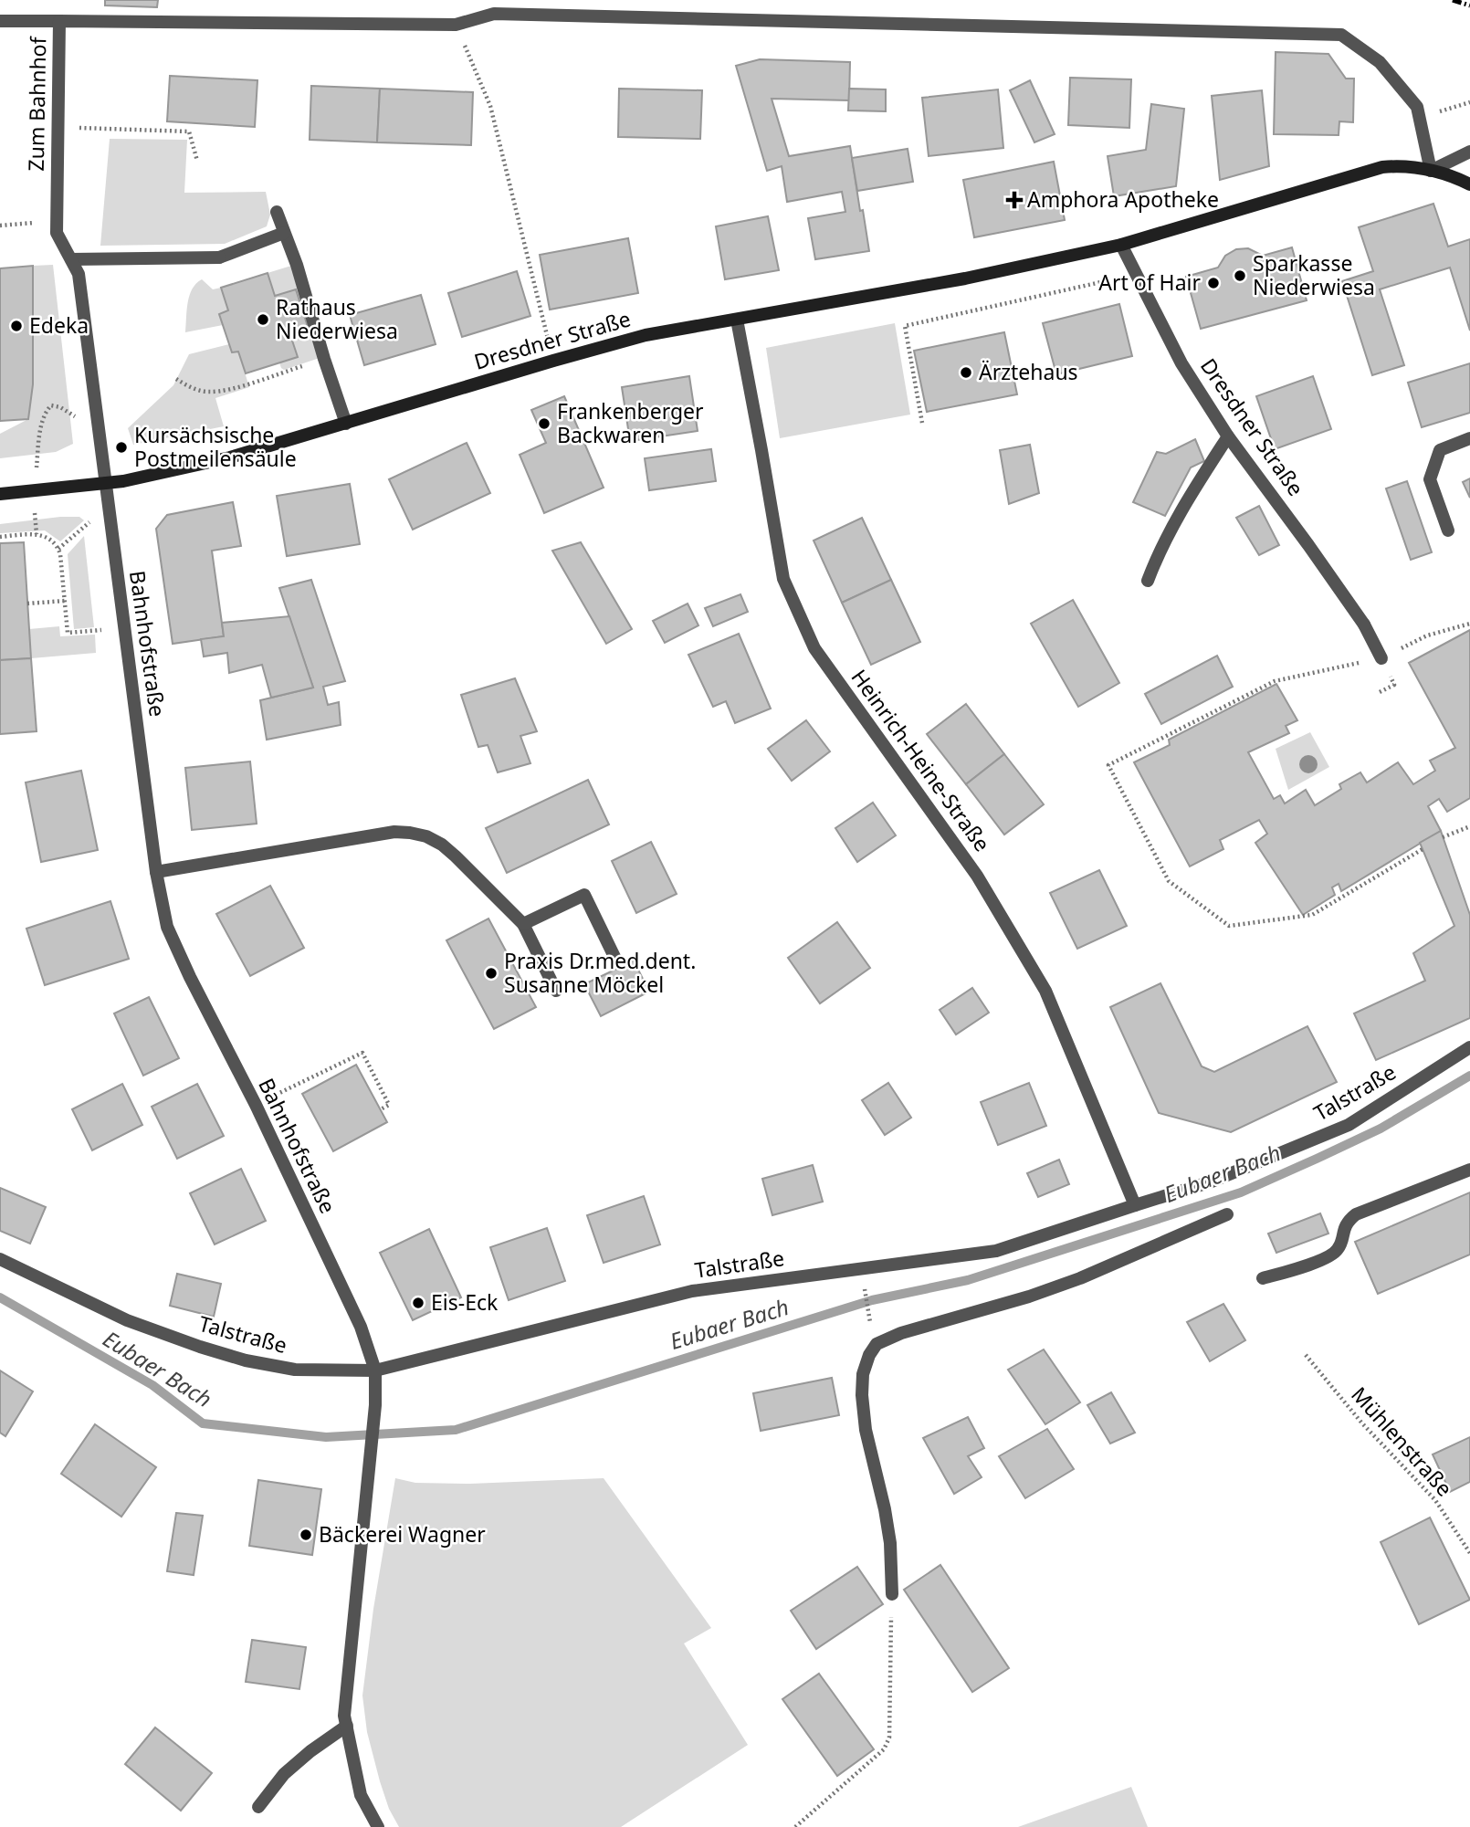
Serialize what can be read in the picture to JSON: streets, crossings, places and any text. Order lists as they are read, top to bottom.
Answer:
{
  "streets": {
    "street": [
      "Zum Bahnhof",
      "Dresdner Straße",
      "Bahnhofstraße",
      "Heinrich-Heine-Straße",
      "Talstraße"
    ],
    "path": ["Mühlenstraße"]
  },
  "crossings": [
    ["Zum Bahnhof", "Dresdner Straße"],
    ["Zum Bahnhof", "Bahnhofstraße"],
    ["Dresdner Straße", "Bahnhofstraße"],
    ["Dresdner Straße", "Heinrich-Heine-Straße"],
    ["Bahnhofstraße", "Talstraße"],
    ["Heinrich-Heine-Straße", "Talstraße"]
  ],
  "water": ["Eubaer Bach"],
  "places": {
    "health": ["Amphora Apotheke"],
    "other": [
      "Sparkasse Niederwiesa",
      "Art of Hair",
      "Rathaus Niederwiesa",
      "Edeka",
      "Ärztehaus",
      "Frankenberger Backwaren",
      "Kursächsische Postmeilensäule",
      "Praxis Dr.med.dent. Susanne Möckel",
      "Eis-Eck",
      "Bäckerei Wagner"
    ]
  }
}
